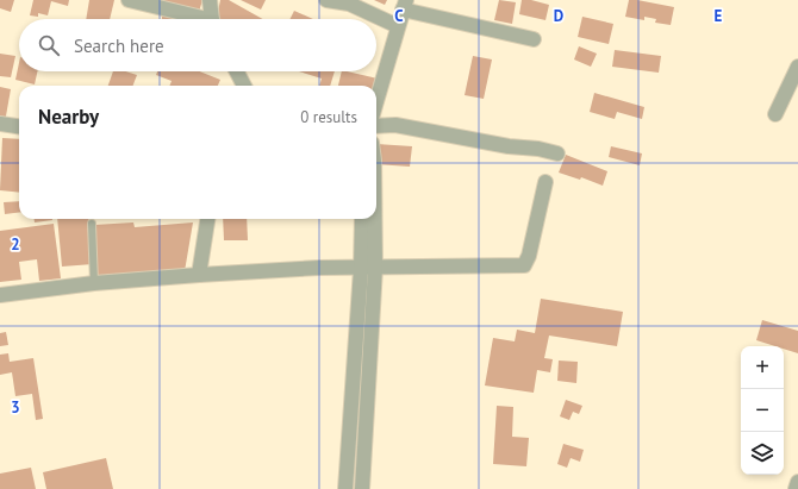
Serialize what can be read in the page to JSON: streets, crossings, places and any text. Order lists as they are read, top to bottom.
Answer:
{
  "page": {
    "search": "Search here",
    "heading": ["Nearby", "0 results"],
    "map_buttons": ["+", "−"]
  },
  "grid": {
    "columns": ["C", "D", "E"],
    "rows": ["2", "3"]
  }
}
